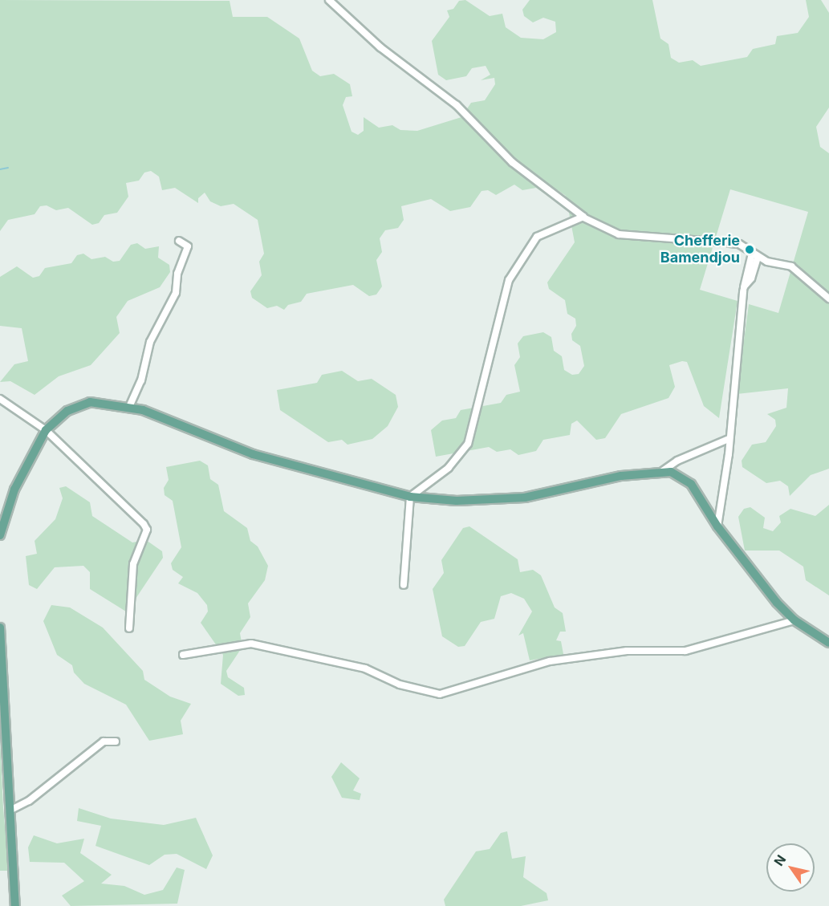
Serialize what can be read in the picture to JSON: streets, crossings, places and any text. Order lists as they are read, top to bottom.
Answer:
{
  "places": ["Chefferie Bamendjou"],
  "north": "top left"
}
